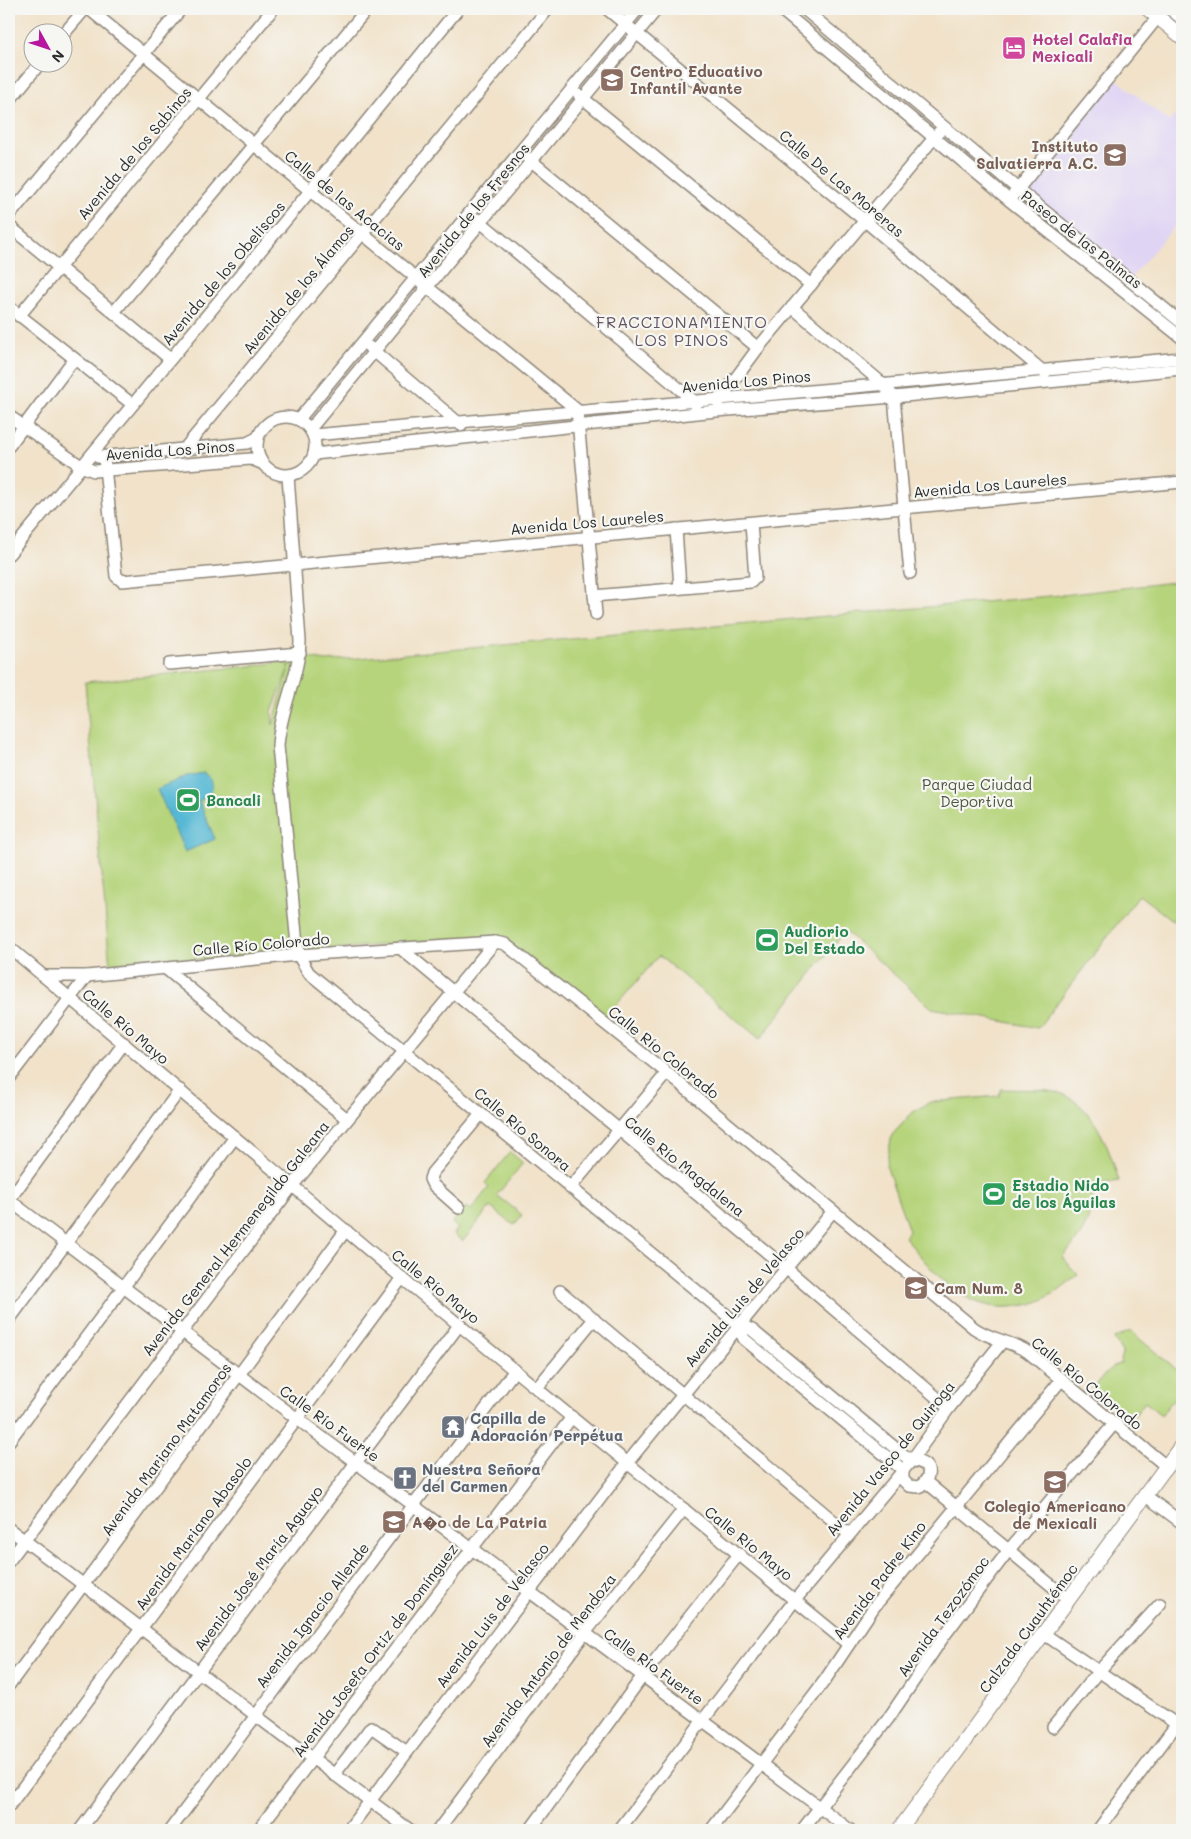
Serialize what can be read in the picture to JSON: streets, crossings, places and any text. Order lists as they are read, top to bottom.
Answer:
{
  "streets": {
    "main road": ["Calzada Cuauhtémoc"],
    "street": [
      "Avenida de los Sabinos",
      "Calle De Las Moreras",
      "Calle de las Acacias",
      "Avenida de los Fresnos",
      "Paseo de las Palmas",
      "Avenida de los Obeliscos",
      "Avenida de los Álamos",
      "Avenida Los Pinos",
      "Avenida Los Laureles",
      "Calle Río Colorado",
      "Calle Río Mayo",
      "Calle Río Sonora",
      "Calle Río Magdalena",
      "Avenida General Hermenegildo Galeana",
      "Avenida Luis de Velasco",
      "Calle Río Fuerte",
      "Avenida Mariano Matamoros",
      "Avenida Vasco de Quiroga",
      "Avenida Mariano Abasolo",
      "Avenida José María Aguayo",
      "Avenida Padre Kino",
      "Avenida Ignacio Allende",
      "Avenida Tezozómoc",
      "Avenida Josefa Ortiz de Domínguez",
      "Avenida Antonio de Mendoza"
    ]
  },
  "crossings": [
    ["Avenida de los Sabinos", "Calle de las Acacias"],
    ["Calle De Las Moreras", "Avenida de los Fresnos"],
    ["Calle De Las Moreras", "Avenida Los Pinos"],
    ["Calle de las Acacias", "Avenida de los Fresnos"],
    ["Calle de las Acacias", "Avenida de los Obeliscos"],
    ["Calle de las Acacias", "Avenida de los Álamos"],
    ["Calle de las Acacias", "Avenida Los Pinos"],
    ["Avenida de los Fresnos", "Avenida Los Pinos"],
    ["Avenida de los Obeliscos", "Avenida Los Pinos"],
    ["Avenida de los Álamos", "Avenida Los Pinos"],
    ["Avenida Los Pinos", "Avenida Los Laureles"],
    ["Calle Río Colorado", "Calle Río Mayo"],
    ["Calle Río Colorado", "Calle Río Sonora"],
    ["Calle Río Colorado", "Calle Río Magdalena"],
    ["Calle Río Colorado", "Avenida General Hermenegildo Galeana"],
    ["Calle Río Colorado", "Avenida Luis de Velasco"],
    ["Calle Río Colorado", "Avenida Vasco de Quiroga"],
    ["Calle Río Colorado", "Avenida Padre Kino"],
    ["Calle Río Colorado", "Avenida Tezozómoc"],
    ["Calle Río Colorado", "Calzada Cuauhtémoc"],
    ["Calle Río Mayo", "Avenida General Hermenegildo Galeana"],
    ["Calle Río Mayo", "Avenida Luis de Velasco"],
    ["Calle Río Mayo", "Avenida Mariano Matamoros"],
    ["Calle Río Mayo", "Avenida Vasco de Quiroga"],
    ["Calle Río Mayo", "Avenida Mariano Abasolo"],
    ["Calle Río Mayo", "Avenida José María Aguayo"],
    ["Calle Río Mayo", "Avenida Padre Kino"],
    ["Calle Río Mayo", "Avenida Ignacio Allende"],
    ["Calle Río Mayo", "Avenida Josefa Ortiz de Domínguez"],
    ["Calle Río Mayo", "Avenida Antonio de Mendoza"],
    ["Calle Río Sonora", "Avenida General Hermenegildo Galeana"],
    ["Calle Río Sonora", "Avenida Luis de Velasco"],
    ["Calle Río Sonora", "Avenida Vasco de Quiroga"],
    ["Calle Río Magdalena", "Avenida General Hermenegildo Galeana"],
    ["Calle Río Magdalena", "Avenida Luis de Velasco"],
    ["Calle Río Magdalena", "Avenida Vasco de Quiroga"],
    ["Avenida General Hermenegildo Galeana", "Calle Río Fuerte"],
    ["Avenida Luis de Velasco", "Calle Río Fuerte"],
    ["Calle Río Fuerte", "Avenida Mariano Matamoros"],
    ["Calle Río Fuerte", "Avenida Vasco de Quiroga"],
    ["Calle Río Fuerte", "Avenida Mariano Abasolo"],
    ["Calle Río Fuerte", "Avenida José María Aguayo"],
    ["Calle Río Fuerte", "Avenida Padre Kino"],
    ["Calle Río Fuerte", "Avenida Ignacio Allende"],
    ["Calle Río Fuerte", "Avenida Tezozómoc"],
    ["Calle Río Fuerte", "Avenida Josefa Ortiz de Domínguez"],
    ["Calle Río Fuerte", "Avenida Antonio de Mendoza"]
  ],
  "districts": ["FRACCIONAMIENTO LOS PINOS"],
  "parks": ["Parque Ciudad Deportiva"],
  "places": {
    "hotel": ["Hotel Calafia Mexicali"],
    "school or university": [
      "Centro Educativo Infantil Avante",
      "Instituto Salvatierra A.C.",
      "Cam Num. 8",
      "Colegio Americano de Mexicali",
      "A�o de La Patria"
    ],
    "sports": ["Bancali", "Audiorio Del Estado", "Estadio Nido de los Águilas"],
    "temple": ["Capilla de Adoración Perpétua"],
    "church": ["Nuestra Señora del Carmen"]
  },
  "north": "bottom right"
}
